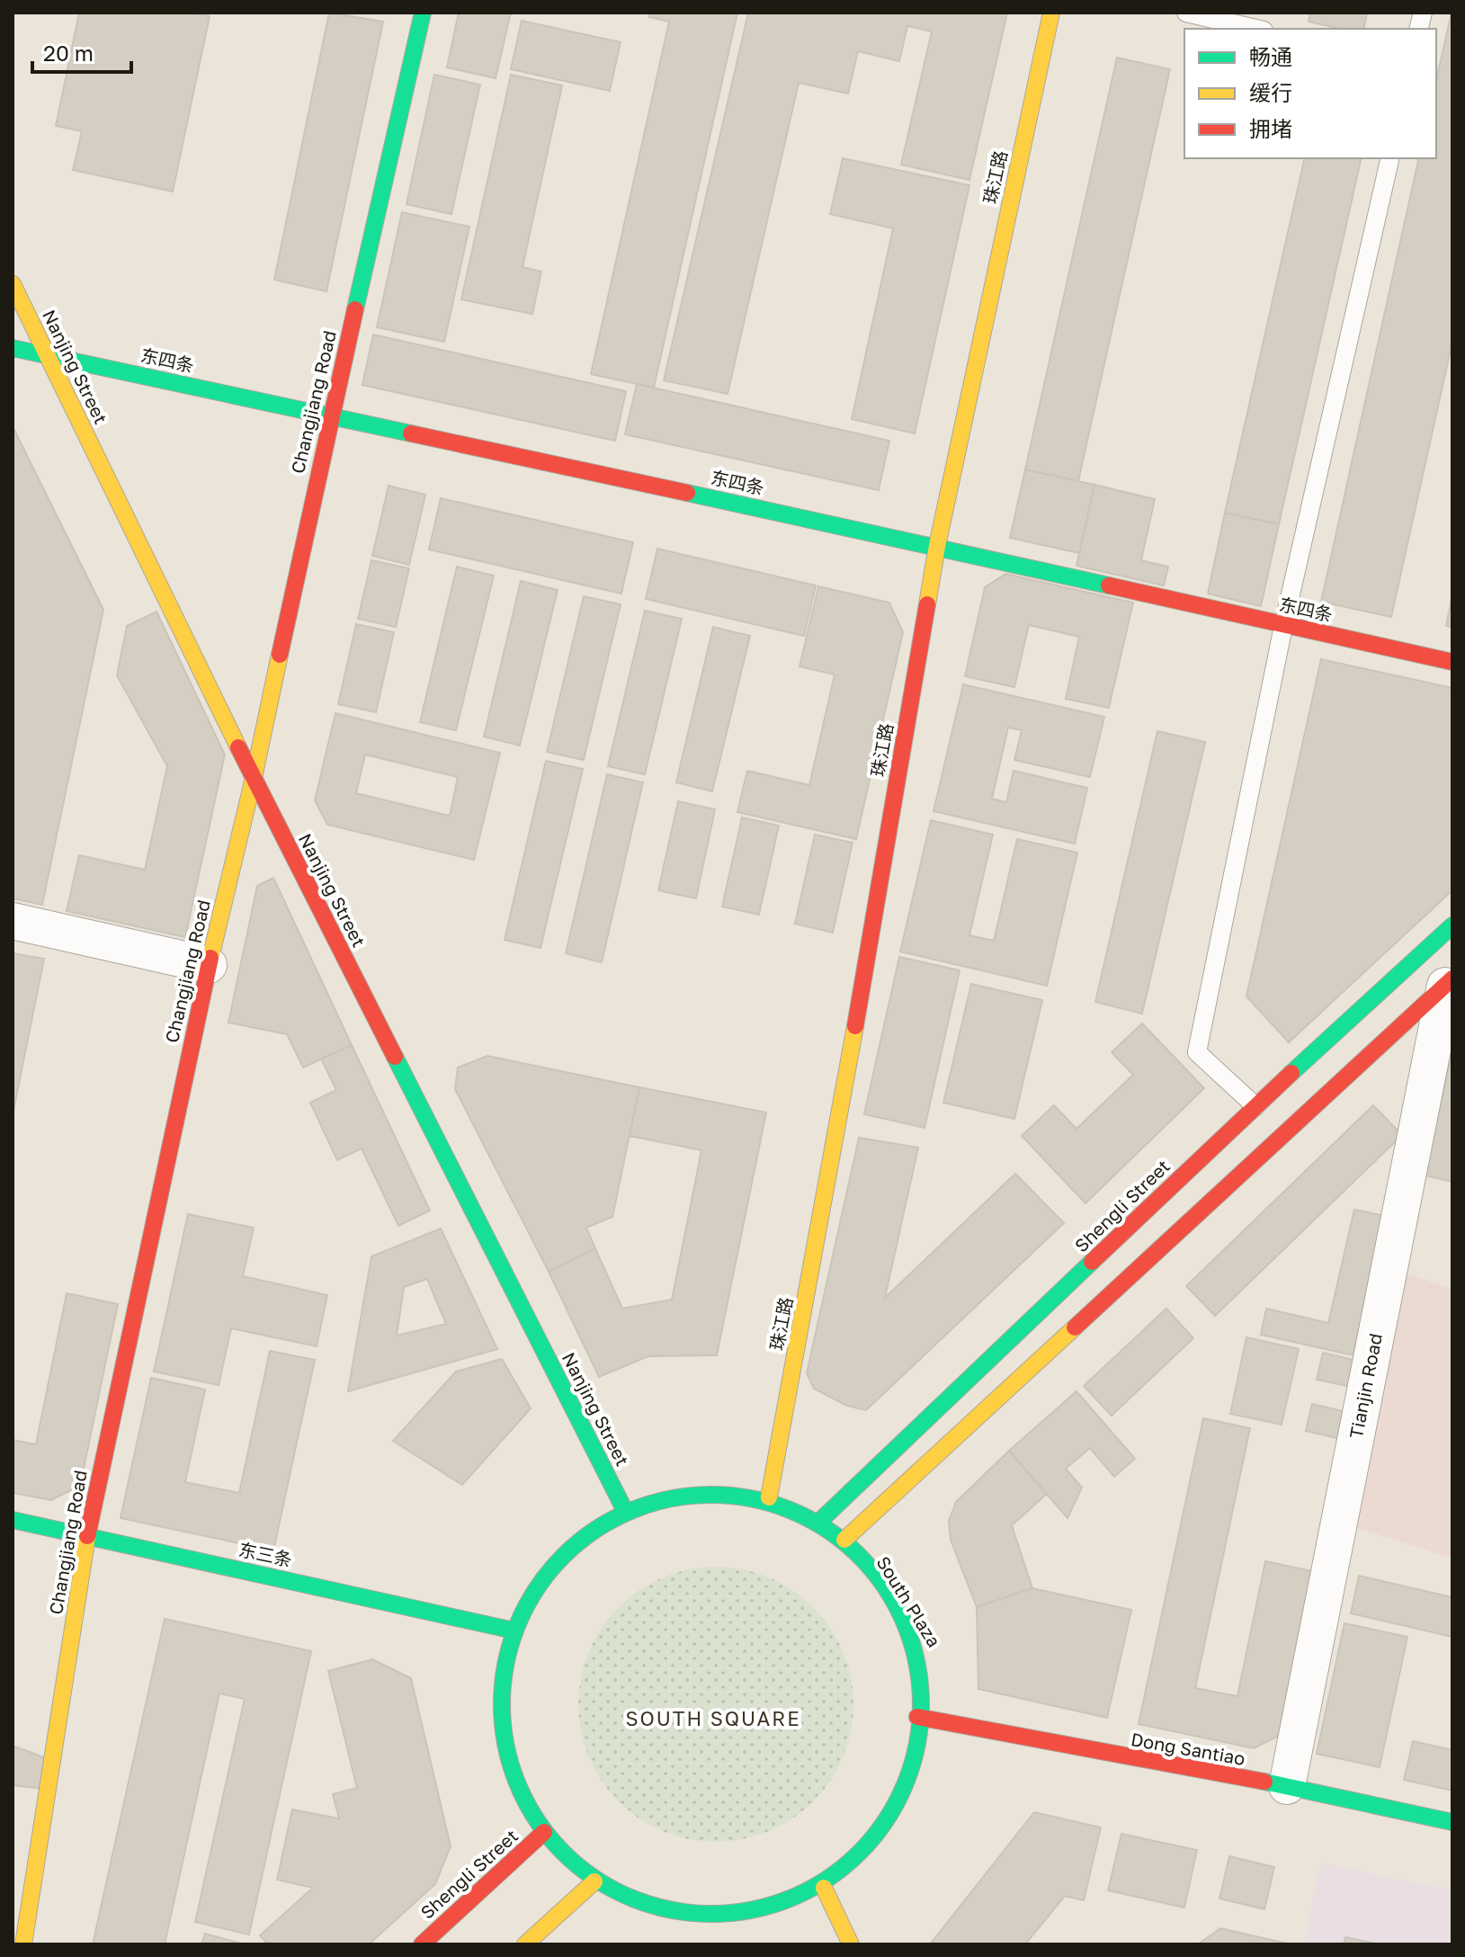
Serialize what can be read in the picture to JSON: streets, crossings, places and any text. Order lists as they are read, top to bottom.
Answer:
{
  "streets": {
    "street": [
      "珠江路",
      "东四条",
      "Nanjing Street",
      "Changjiang Road",
      "Shengli Street",
      "Tianjin Road",
      "东三条",
      "South Plaza",
      "Dong Santiao"
    ]
  },
  "crossings": [
    ["珠江路", "东四条"],
    ["珠江路", "South Plaza"],
    ["东四条", "Nanjing Street"],
    ["东四条", "Changjiang Road"],
    ["Nanjing Street", "Changjiang Road"],
    ["Nanjing Street", "South Plaza"],
    ["Changjiang Road", "东三条"],
    ["Shengli Street", "South Plaza"],
    ["Tianjin Road", "Dong Santiao"],
    ["东三条", "South Plaza"],
    ["South Plaza", "Dong Santiao"]
  ],
  "districts": ["SOUTH SQUARE"],
  "legend": ["畅通", "缓行", "拥堵"],
  "scale_bar": "20 m"
}
